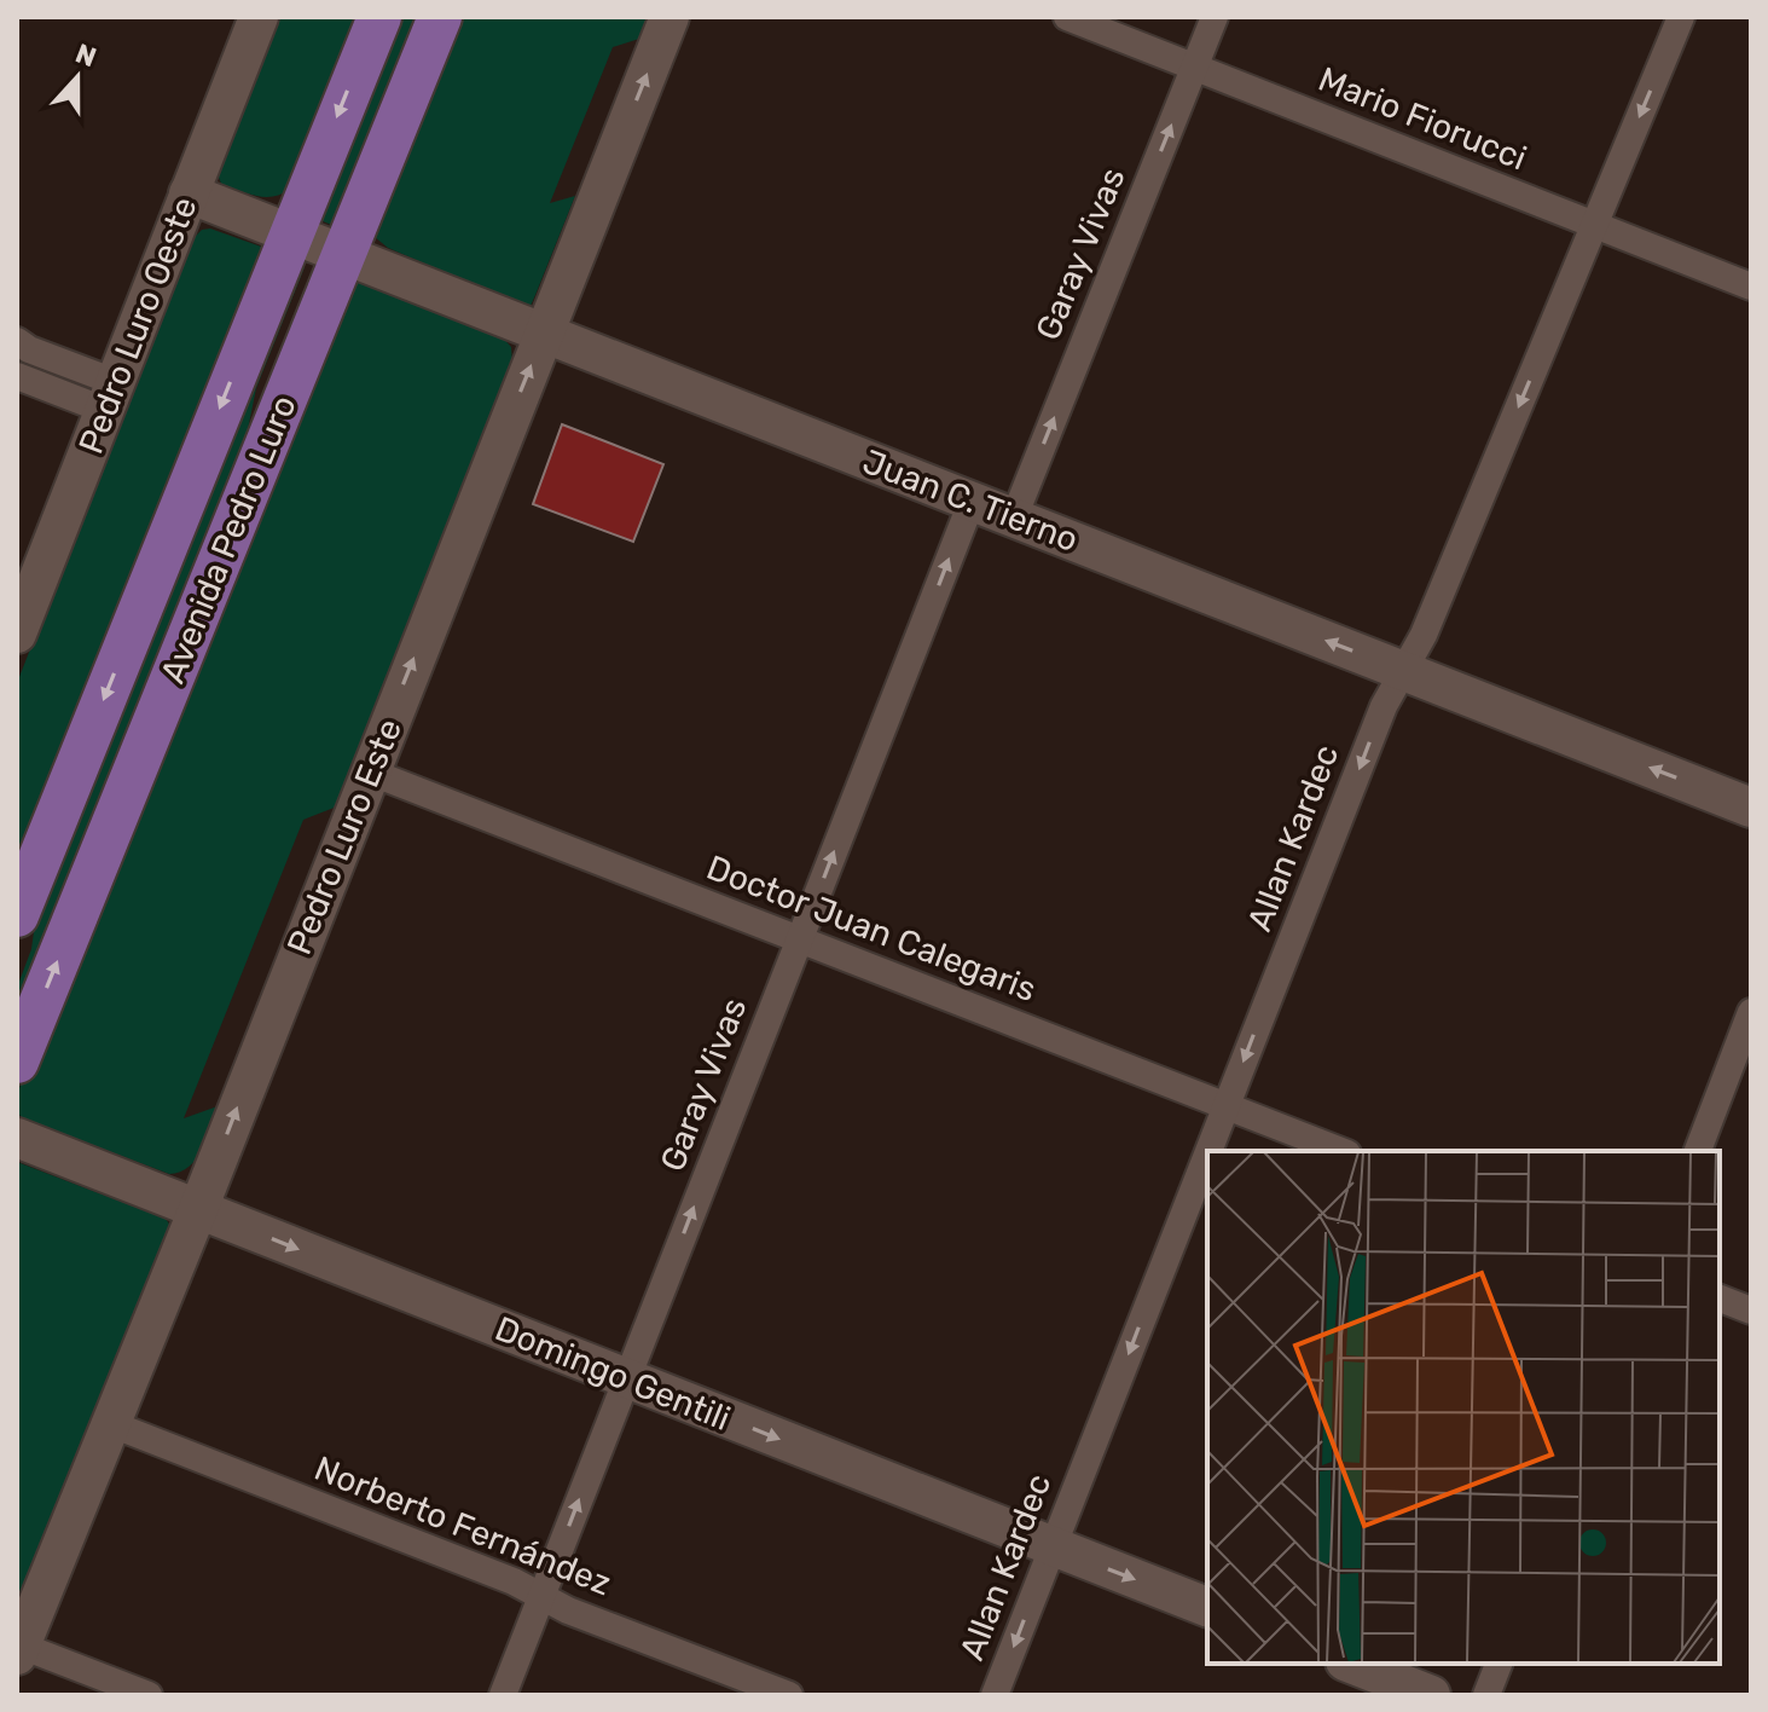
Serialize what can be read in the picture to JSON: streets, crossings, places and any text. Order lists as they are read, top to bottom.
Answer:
{
  "streets": {
    "main road": ["Avenida Pedro Luro"],
    "street": [
      "Mario Fiorucci",
      "Garay Vivas",
      "Pedro Luro Oeste",
      "Juan C. Tierno",
      "Pedro Luro Este",
      "Allan Kardec",
      "Doctor Juan Calegaris",
      "Domingo Gentili",
      "Norberto Fernández"
    ]
  },
  "crossings": [
    ["Mario Fiorucci", "Garay Vivas"],
    ["Mario Fiorucci", "Allan Kardec"],
    ["Garay Vivas", "Juan C. Tierno"],
    ["Garay Vivas", "Doctor Juan Calegaris"],
    ["Garay Vivas", "Domingo Gentili"],
    ["Garay Vivas", "Norberto Fernández"],
    ["Pedro Luro Oeste", "Juan C. Tierno"],
    ["Juan C. Tierno", "Avenida Pedro Luro"],
    ["Juan C. Tierno", "Pedro Luro Este"],
    ["Juan C. Tierno", "Allan Kardec"],
    ["Pedro Luro Este", "Doctor Juan Calegaris"],
    ["Pedro Luro Este", "Domingo Gentili"],
    ["Pedro Luro Este", "Norberto Fernández"],
    ["Allan Kardec", "Doctor Juan Calegaris"],
    ["Allan Kardec", "Domingo Gentili"]
  ],
  "one_way": [
    "Garay Vivas",
    "Juan C. Tierno",
    "Pedro Luro Este",
    "Allan Kardec",
    "Domingo Gentili"
  ],
  "north": "top"
}
